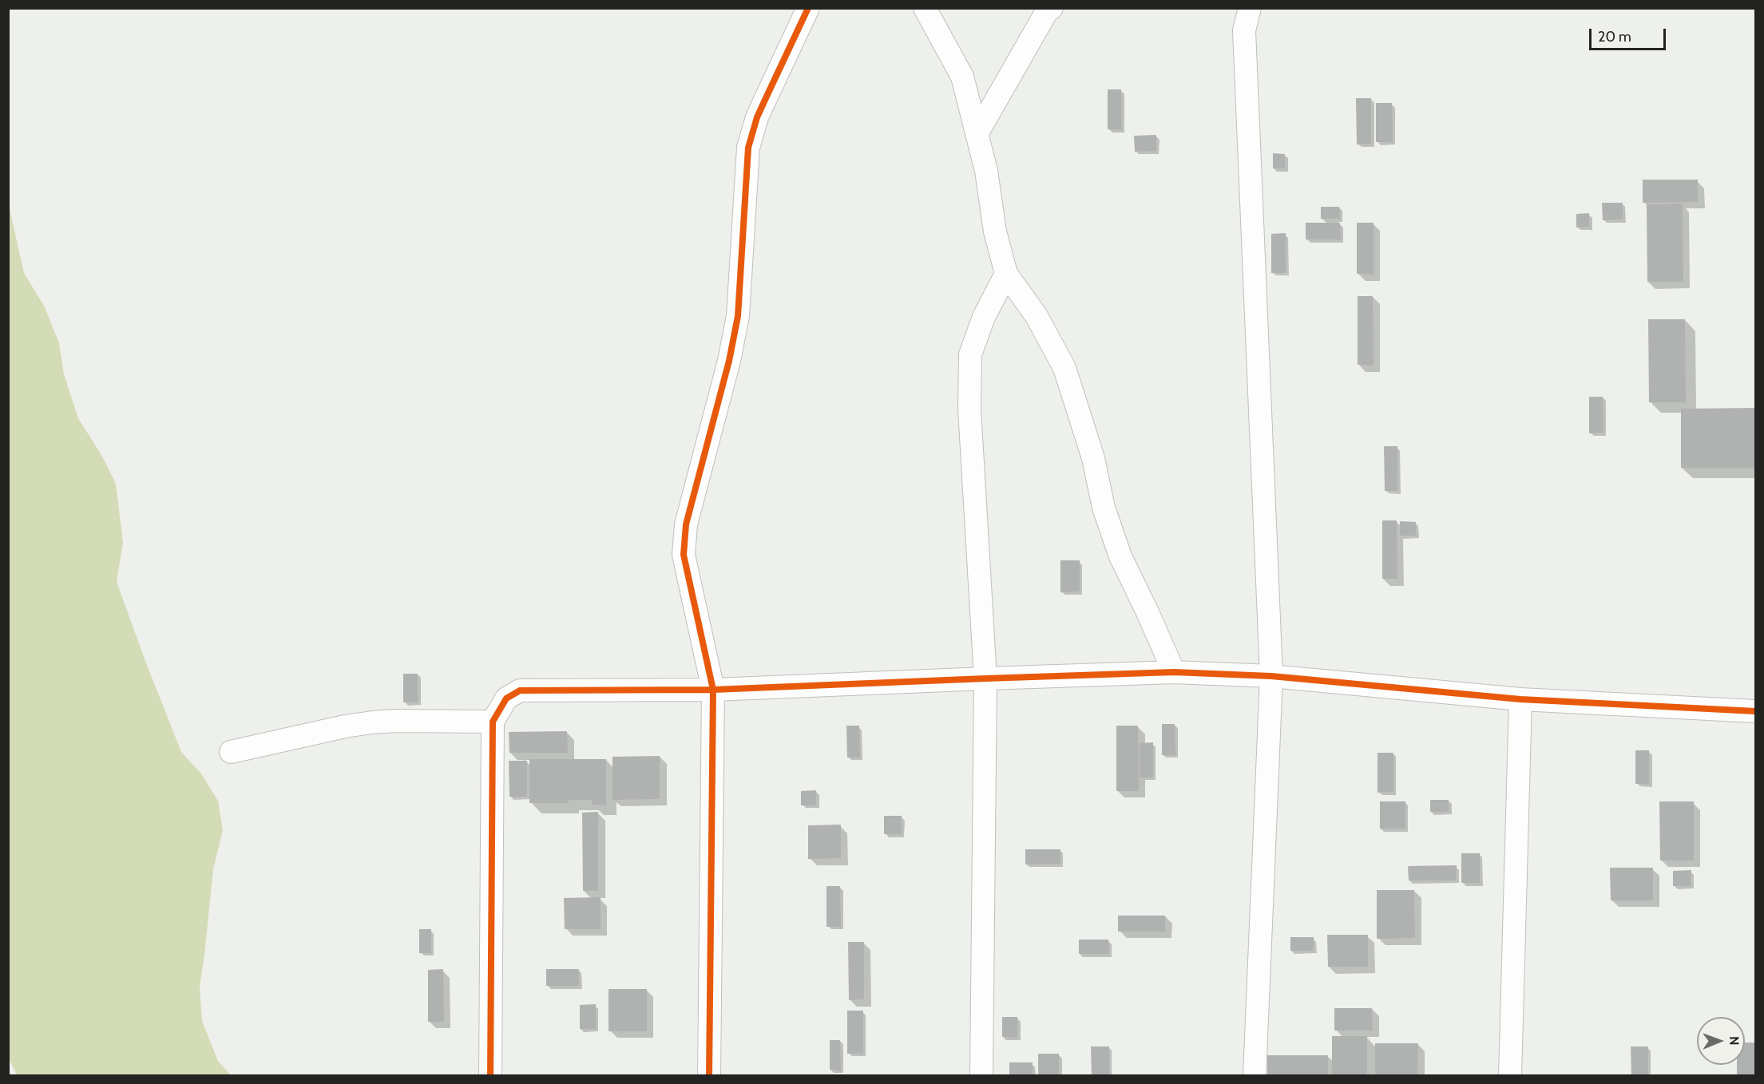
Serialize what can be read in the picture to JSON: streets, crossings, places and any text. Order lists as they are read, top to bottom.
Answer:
{
  "scale_bar": "20 m",
  "north": "right"
}
